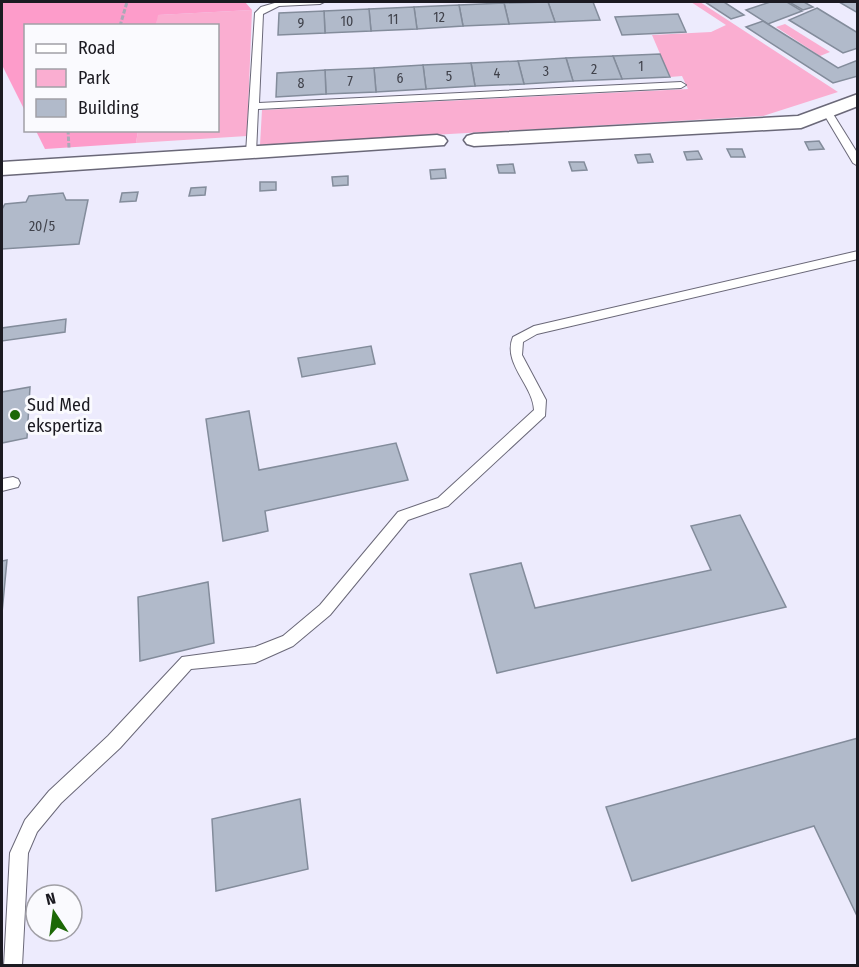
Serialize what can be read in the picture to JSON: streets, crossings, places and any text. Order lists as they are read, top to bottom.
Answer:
{
  "places": ["Sud Med ekspertiza"],
  "house_numbers": [
    "12",
    "11",
    "10",
    "9",
    "1",
    "2",
    "3",
    "4",
    "5",
    "6",
    "7",
    "8",
    "20/5"
  ],
  "legend": ["Road", "Park", "Building"],
  "north": "top"
}
